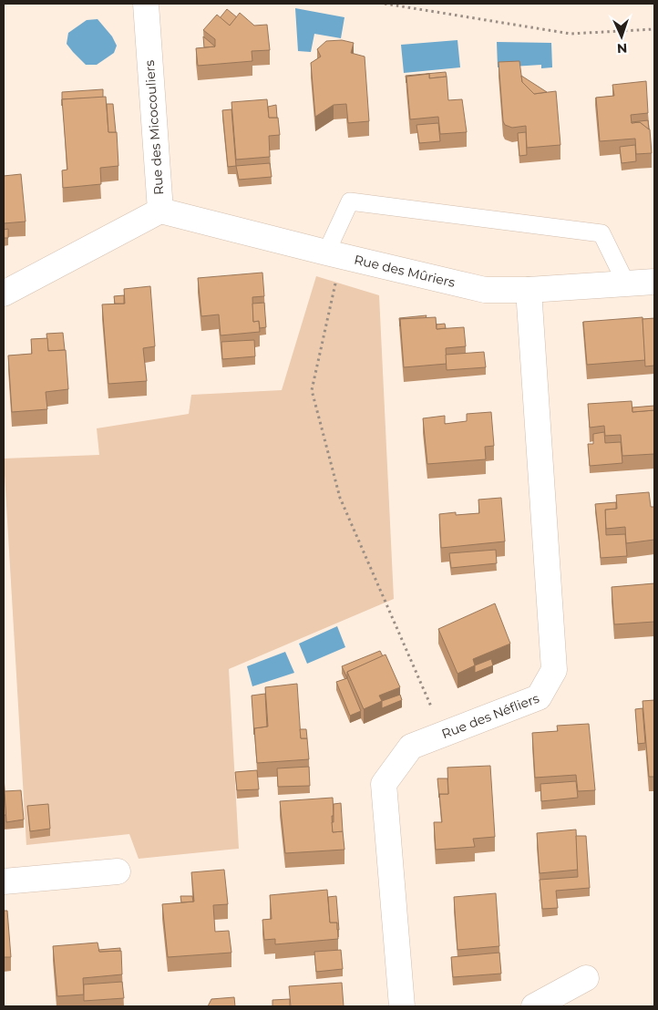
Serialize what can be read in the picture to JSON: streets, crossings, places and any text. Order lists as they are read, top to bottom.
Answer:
{
  "streets": {
    "street": ["Rue des Micocouliers", "Rue des Mûriers", "Rue des Néfliers"]
  },
  "crossings": [
    ["Rue des Micocouliers", "Rue des Mûriers"],
    ["Rue des Mûriers", "Rue des Néfliers"]
  ],
  "north": "bottom"
}
